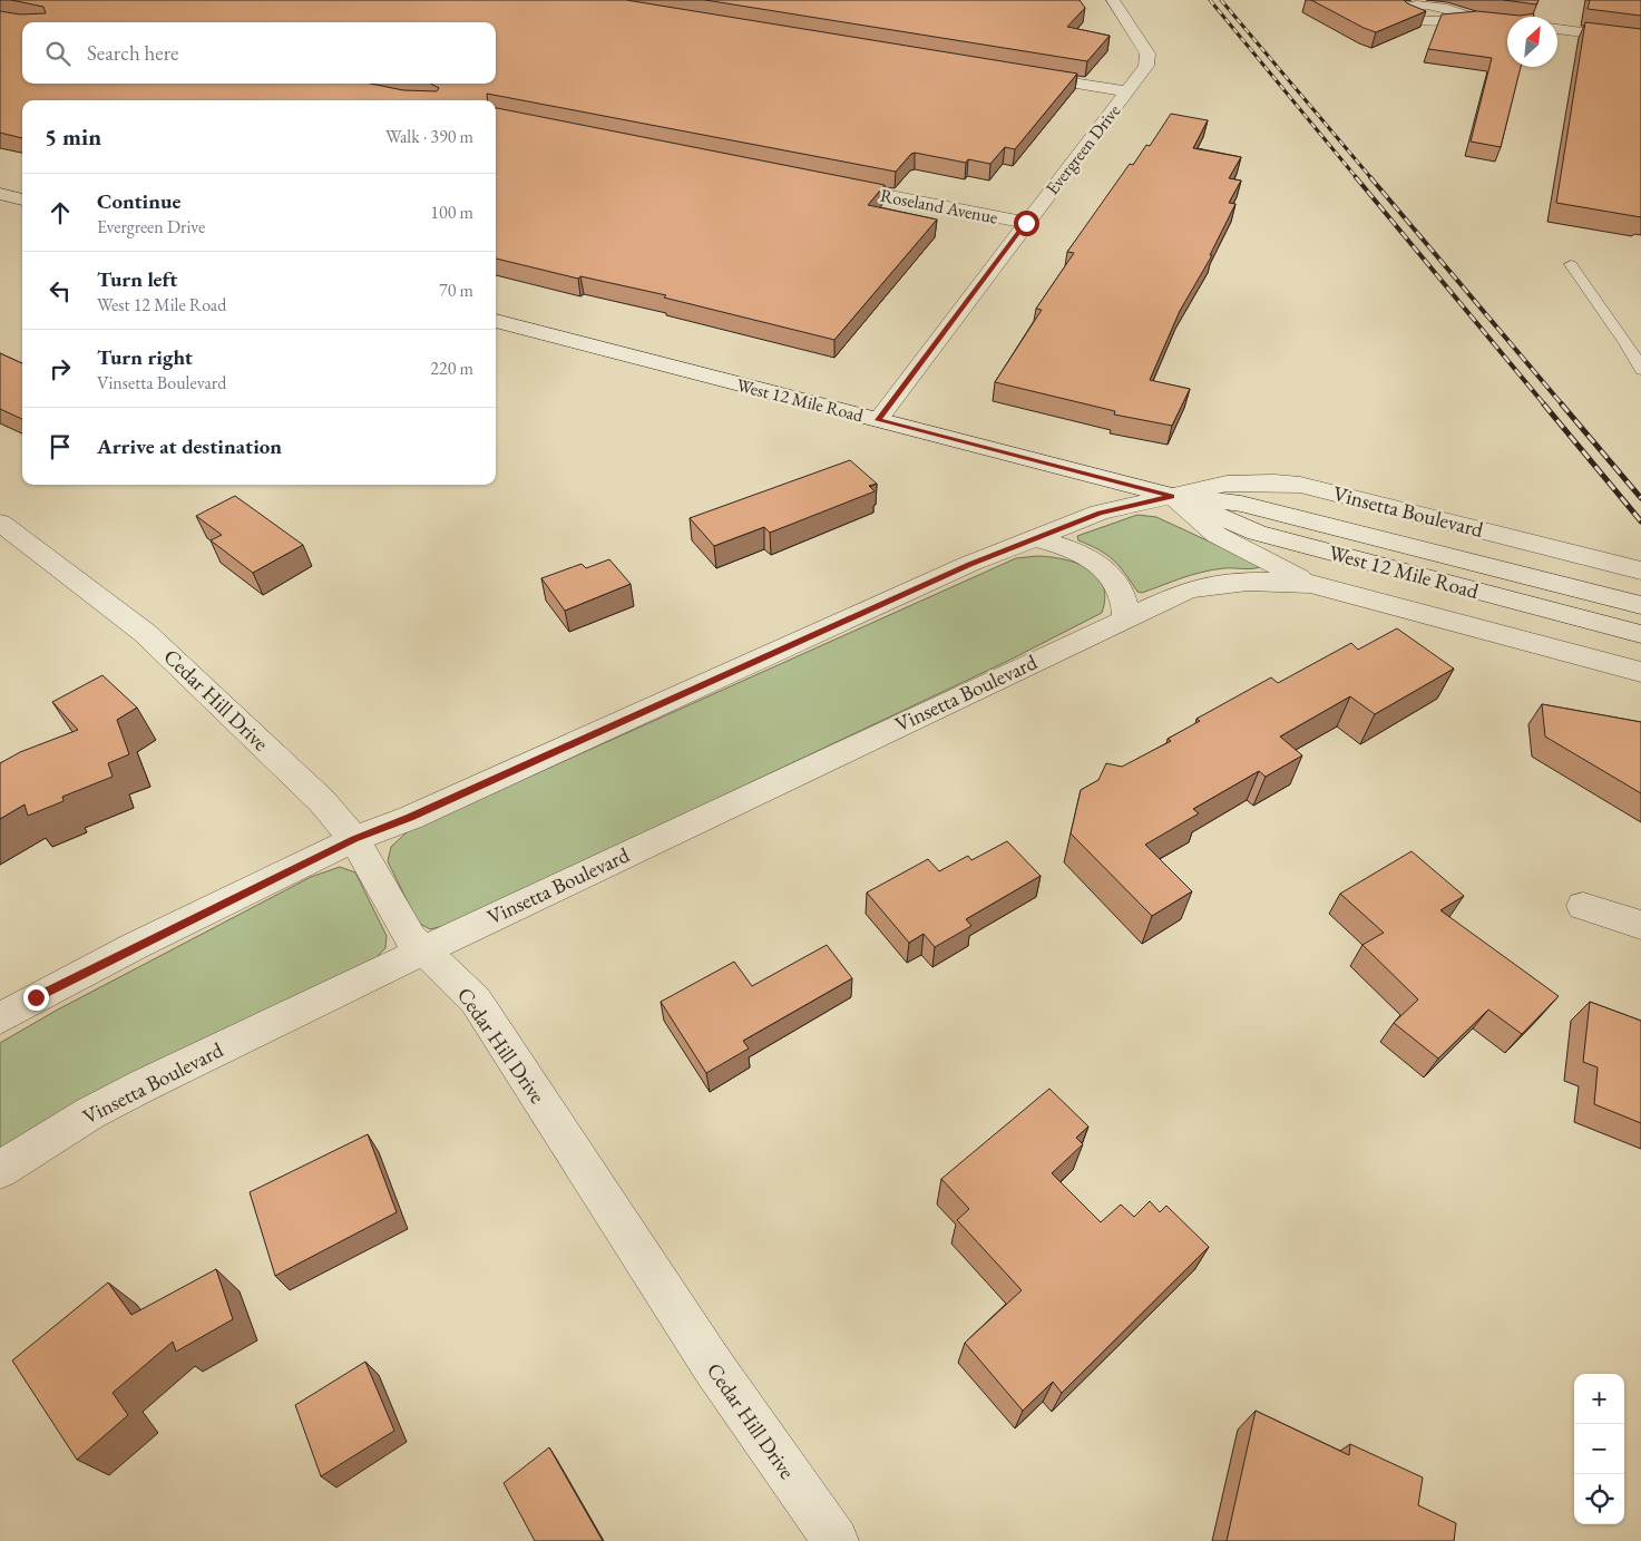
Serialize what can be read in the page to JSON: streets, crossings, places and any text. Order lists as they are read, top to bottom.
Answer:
{
  "streets": {
    "street": [
      "Evergreen Drive",
      "Roseland Avenue",
      "West 12 Mile Road",
      "Vinsetta Boulevard",
      "Cedar Hill Drive"
    ]
  },
  "crossings": [
    ["Evergreen Drive", "Roseland Avenue"],
    ["Evergreen Drive", "West 12 Mile Road"],
    ["West 12 Mile Road", "Vinsetta Boulevard"],
    ["Vinsetta Boulevard", "Cedar Hill Drive"]
  ],
  "north": "top right",
  "page": {
    "search": "Search here",
    "heading": ["5 min", "Walk · 390 m"],
    "list": [
      ["Continue", "Evergreen Drive", "100 m"],
      ["Turn left", "West 12 Mile Road", "70 m"],
      ["Turn right", "Vinsetta Boulevard", "220 m"],
      "Arrive at destination"
    ],
    "map_buttons": ["+", "−"]
  }
}
